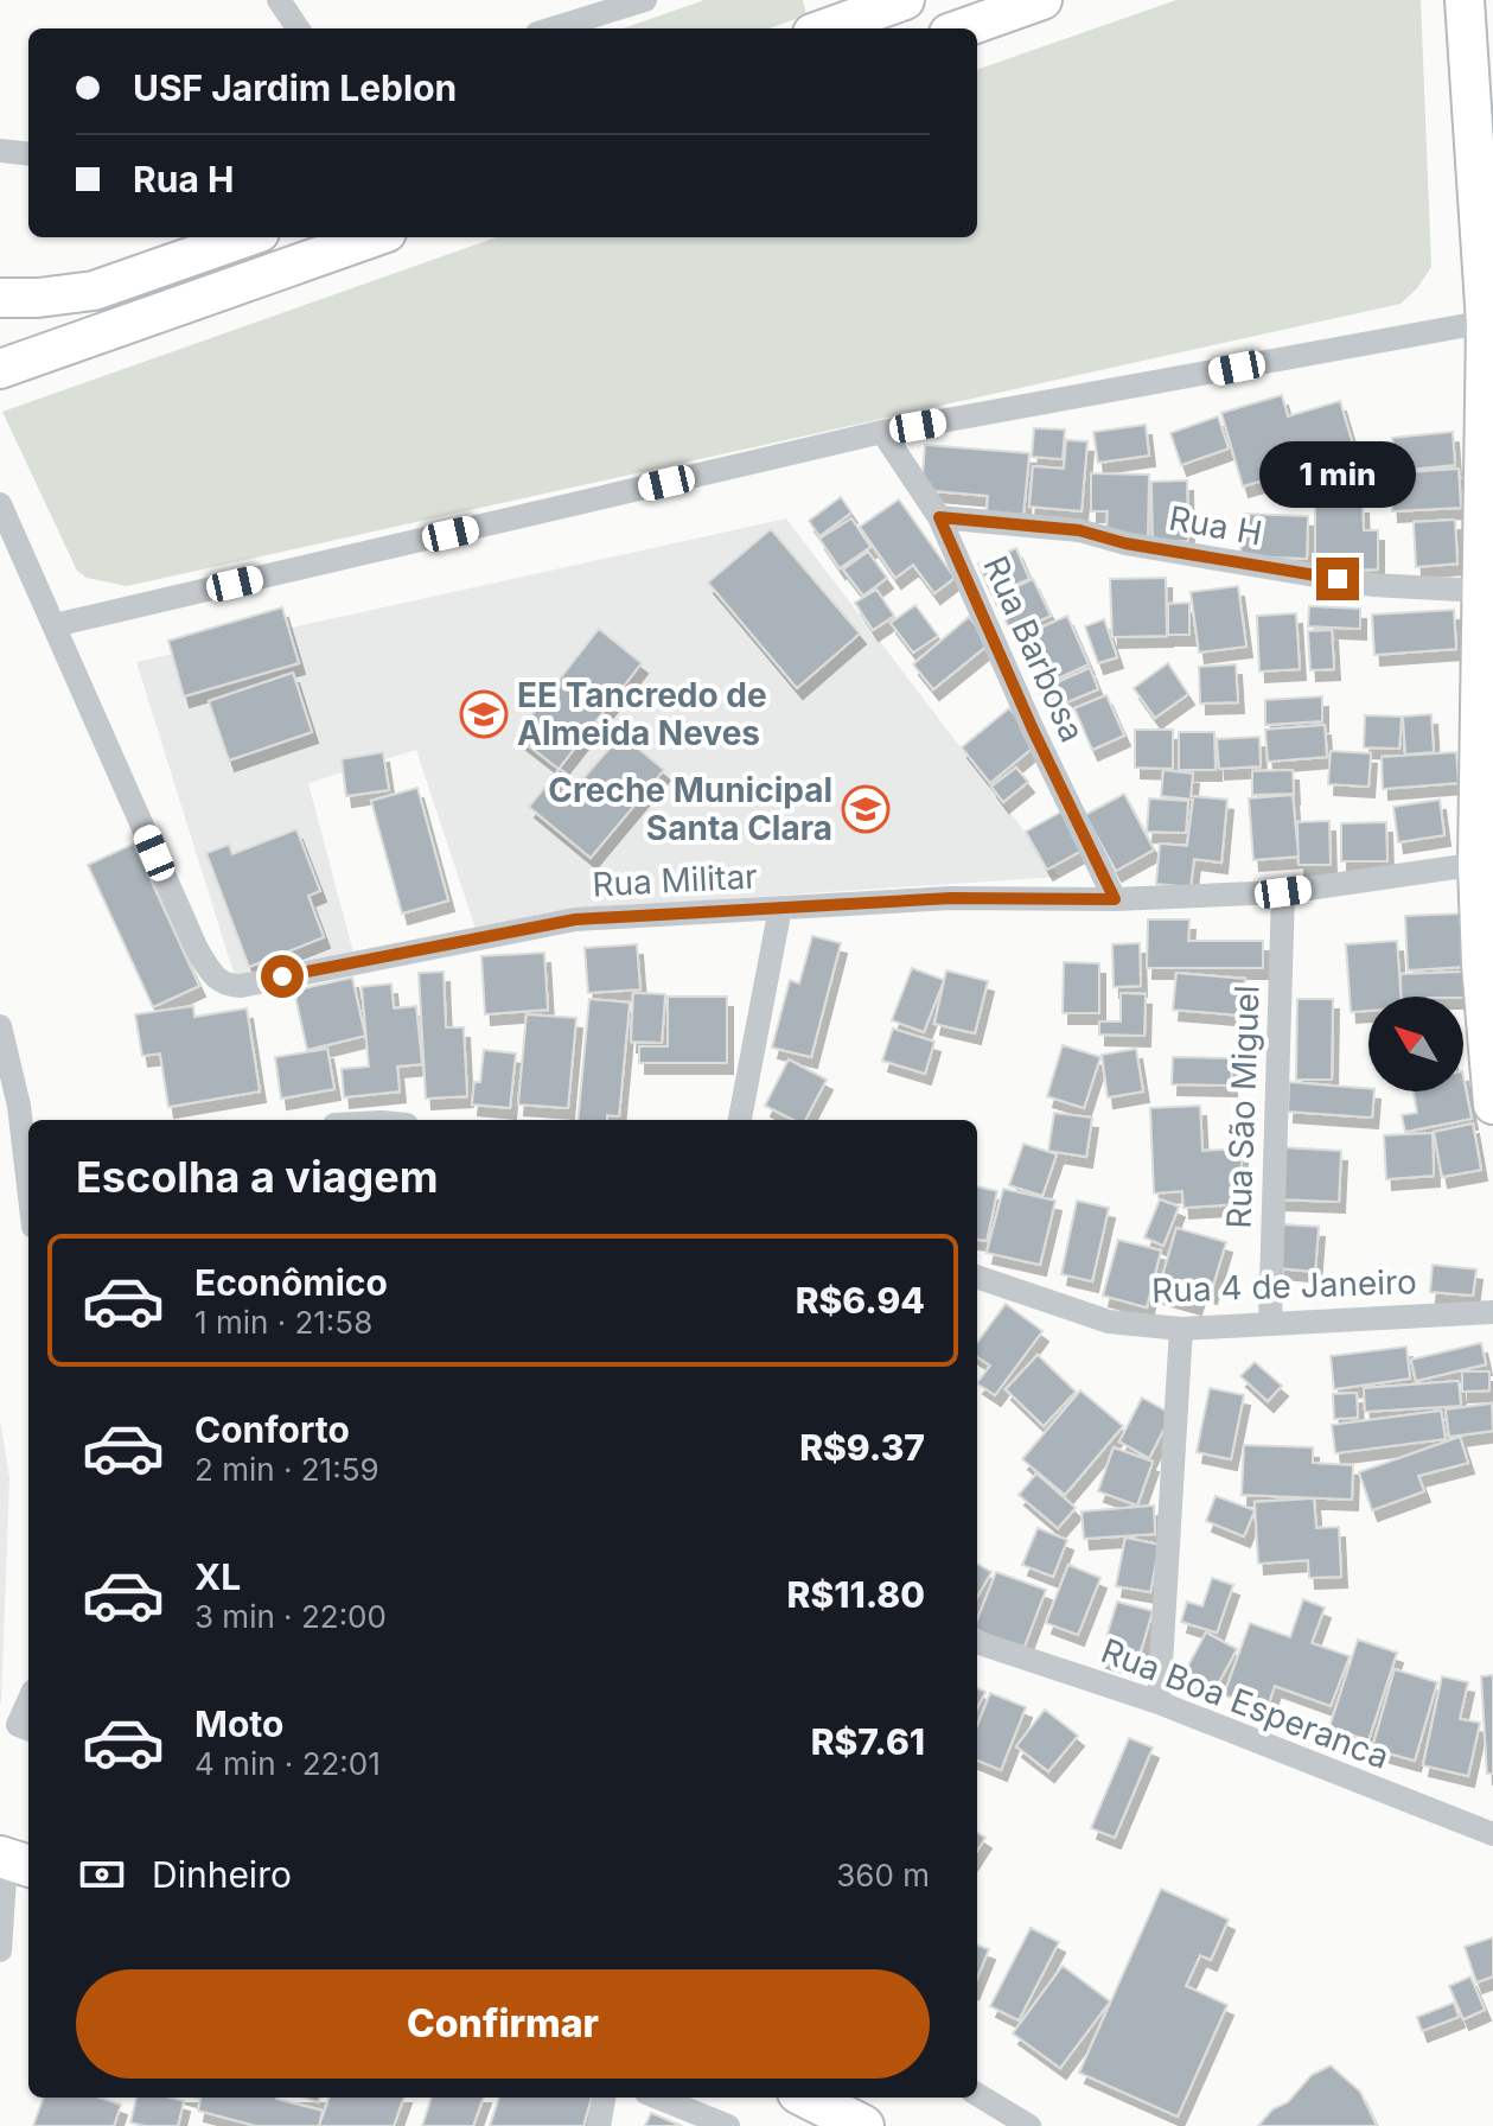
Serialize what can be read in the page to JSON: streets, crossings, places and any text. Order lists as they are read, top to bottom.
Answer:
{
  "streets": {
    "street": [
      "Rua H",
      "Rua Barbosa",
      "Rua Militar",
      "Rua São Miguel",
      "Rua 4 de Janeiro",
      "Rua Boa Esperanca"
    ]
  },
  "crossings": [
    ["Rua H", "Rua Barbosa"],
    ["Rua Barbosa", "Rua Militar"],
    ["Rua Militar", "Rua São Miguel"],
    ["Rua São Miguel", "Rua 4 de Janeiro"]
  ],
  "places": {
    "school or university": ["EE Tancredo de Almeida Neves", "Creche Municipal Santa Clara"]
  },
  "north": "top left",
  "page": {
    "banner": ["USF Jardim Leblon", "Rua H"],
    "bubble": "1 min",
    "heading": "Escolha a viagem",
    "list": [
      {
        "name": "Econômico",
        "note": "1 min · 21:58",
        "value": "R$6.94"
      },
      {
        "name": "Conforto",
        "note": "2 min · 21:59",
        "value": "R$9.37"
      },
      {
        "name": "XL",
        "note": "3 min · 22:00",
        "value": "R$11.80"
      },
      {
        "name": "Moto",
        "note": "4 min · 22:01",
        "value": "R$7.61"
      }
    ],
    "pay": ["Dinheiro", "360 m"],
    "buttons": "Confirmar"
  }
}
